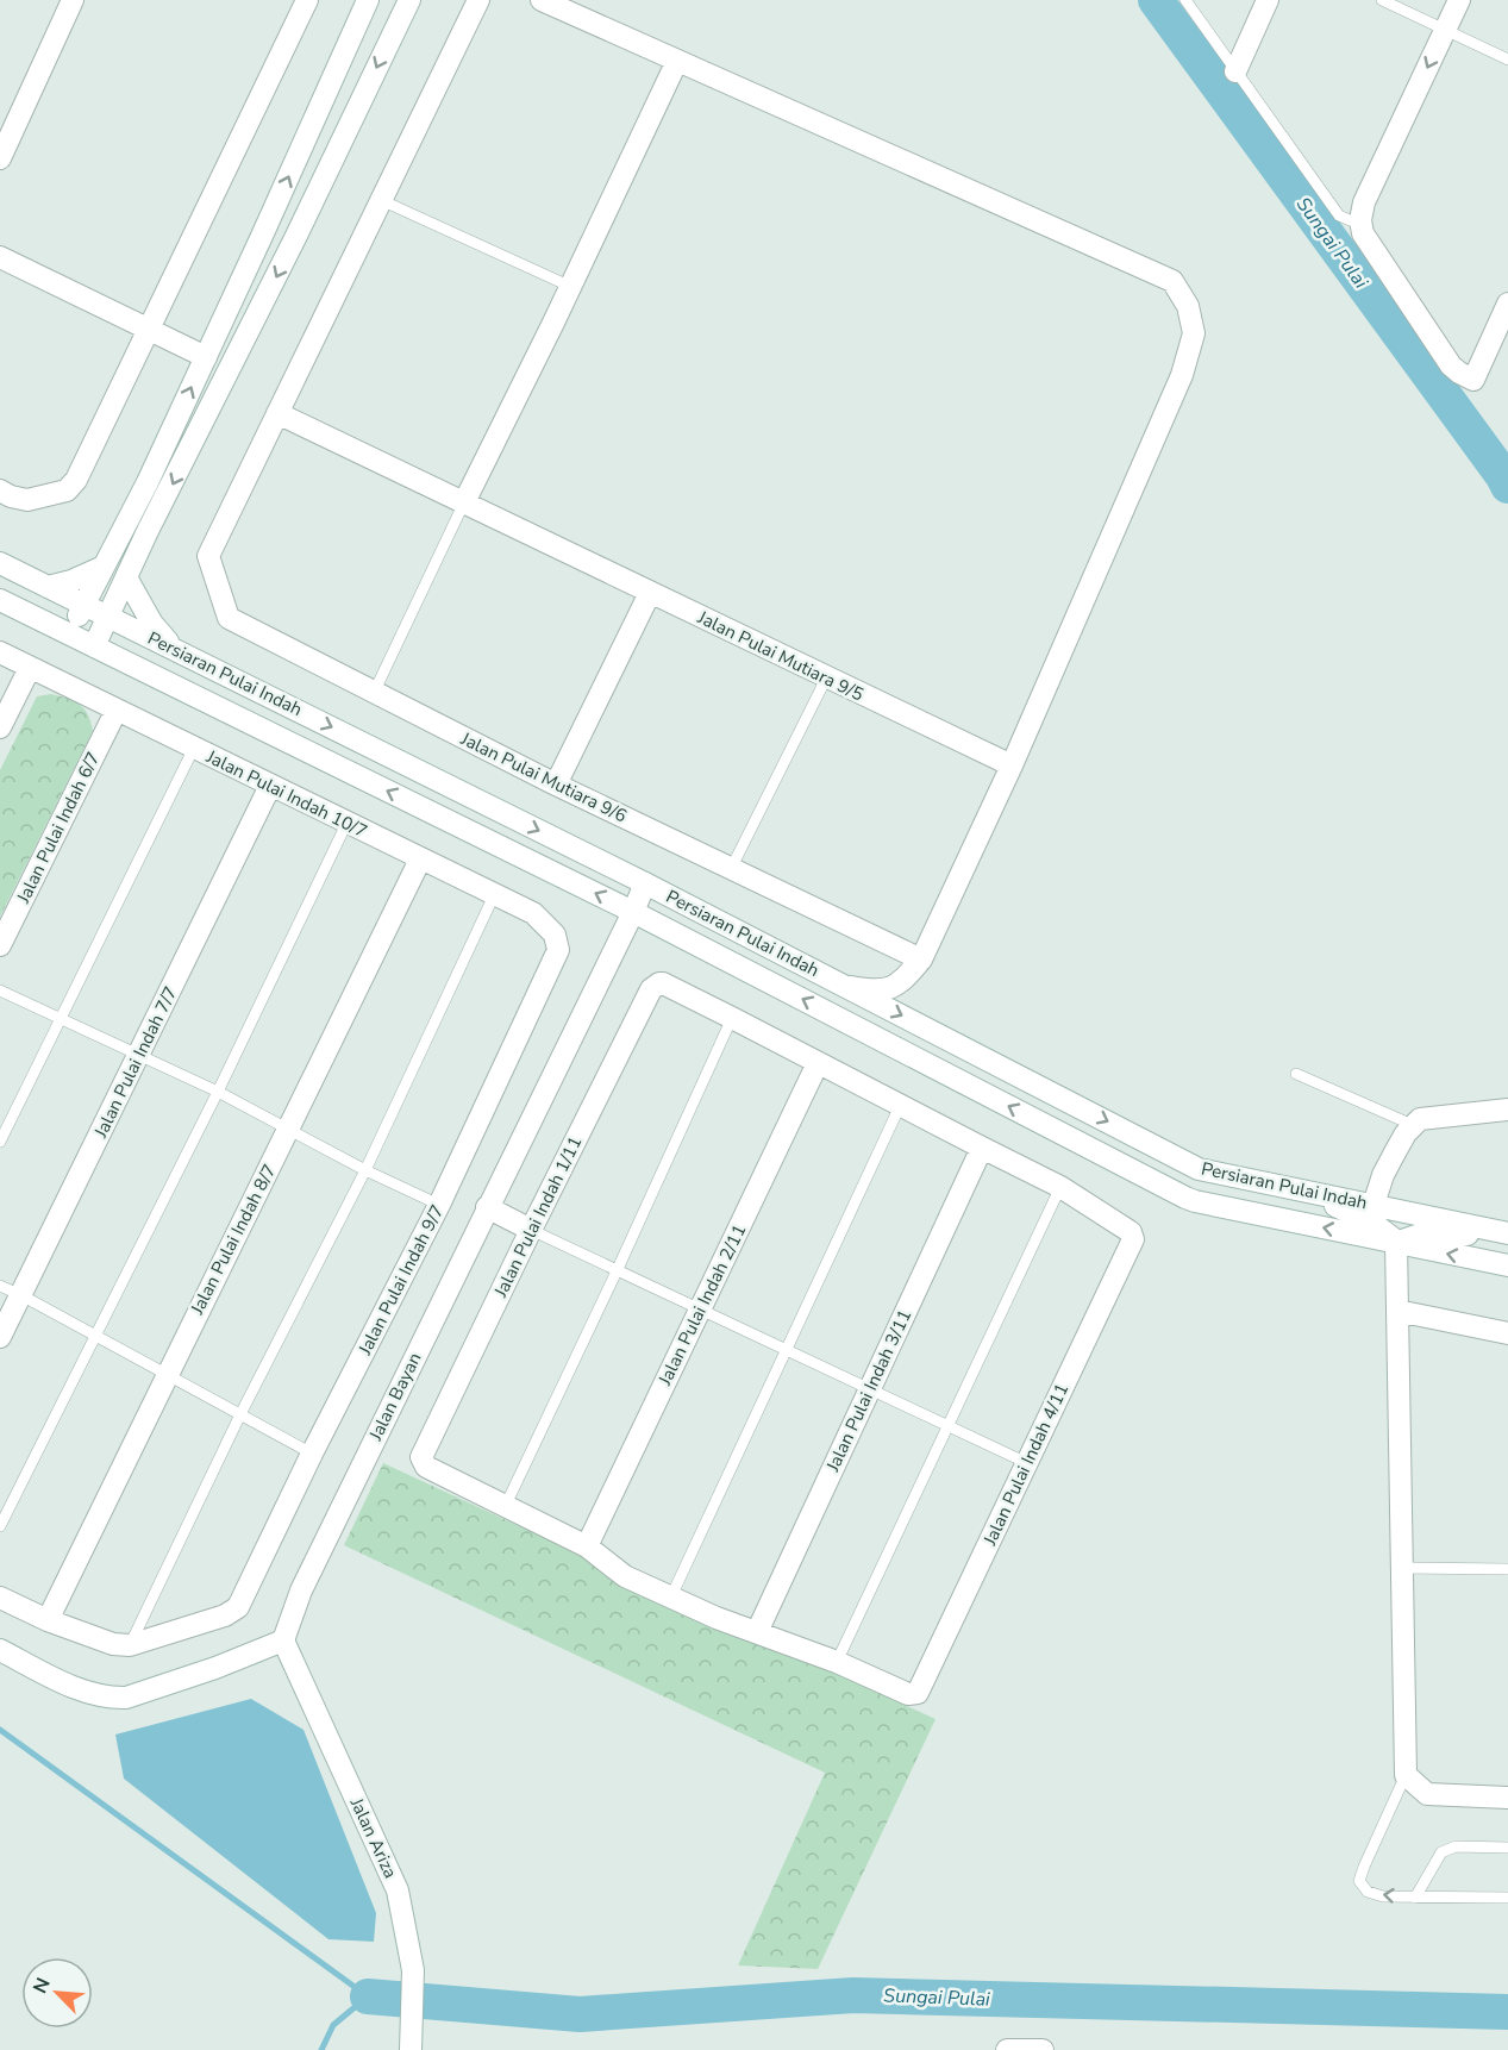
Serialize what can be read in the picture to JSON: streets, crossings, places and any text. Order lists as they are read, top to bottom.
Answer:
{
  "streets": {
    "street": [
      "Jalan Pulai Mutiara 9/5",
      "Persiaran Pulai Indah",
      "Jalan Pulai Mutiara 9/6",
      "Jalan Pulai Indah 10/7",
      "Jalan Pulai Indah 6/7",
      "Jalan Pulai Indah 7/7",
      "Jalan Pulai Indah 1/11",
      "Jalan Pulai Indah 8/7",
      "Jalan Pulai Indah 9/7",
      "Jalan Pulai Indah 2/11",
      "Jalan Pulai Indah 3/11",
      "Jalan Bayan",
      "Jalan Pulai Indah 4/11",
      "Jalan Ariza"
    ]
  },
  "crossings": [
    ["Jalan Pulai Mutiara 9/5", "Jalan Pulai Mutiara 9/6"],
    ["Persiaran Pulai Indah", "Jalan Bayan"],
    ["Jalan Pulai Indah 10/7", "Jalan Pulai Indah 6/7"],
    ["Jalan Pulai Indah 10/7", "Jalan Pulai Indah 7/7"],
    ["Jalan Pulai Indah 10/7", "Jalan Pulai Indah 8/7"],
    ["Jalan Pulai Indah 10/7", "Jalan Pulai Indah 9/7"],
    ["Jalan Bayan", "Jalan Ariza"]
  ],
  "water": ["Sungai Pulai"],
  "north": "top left"
}
